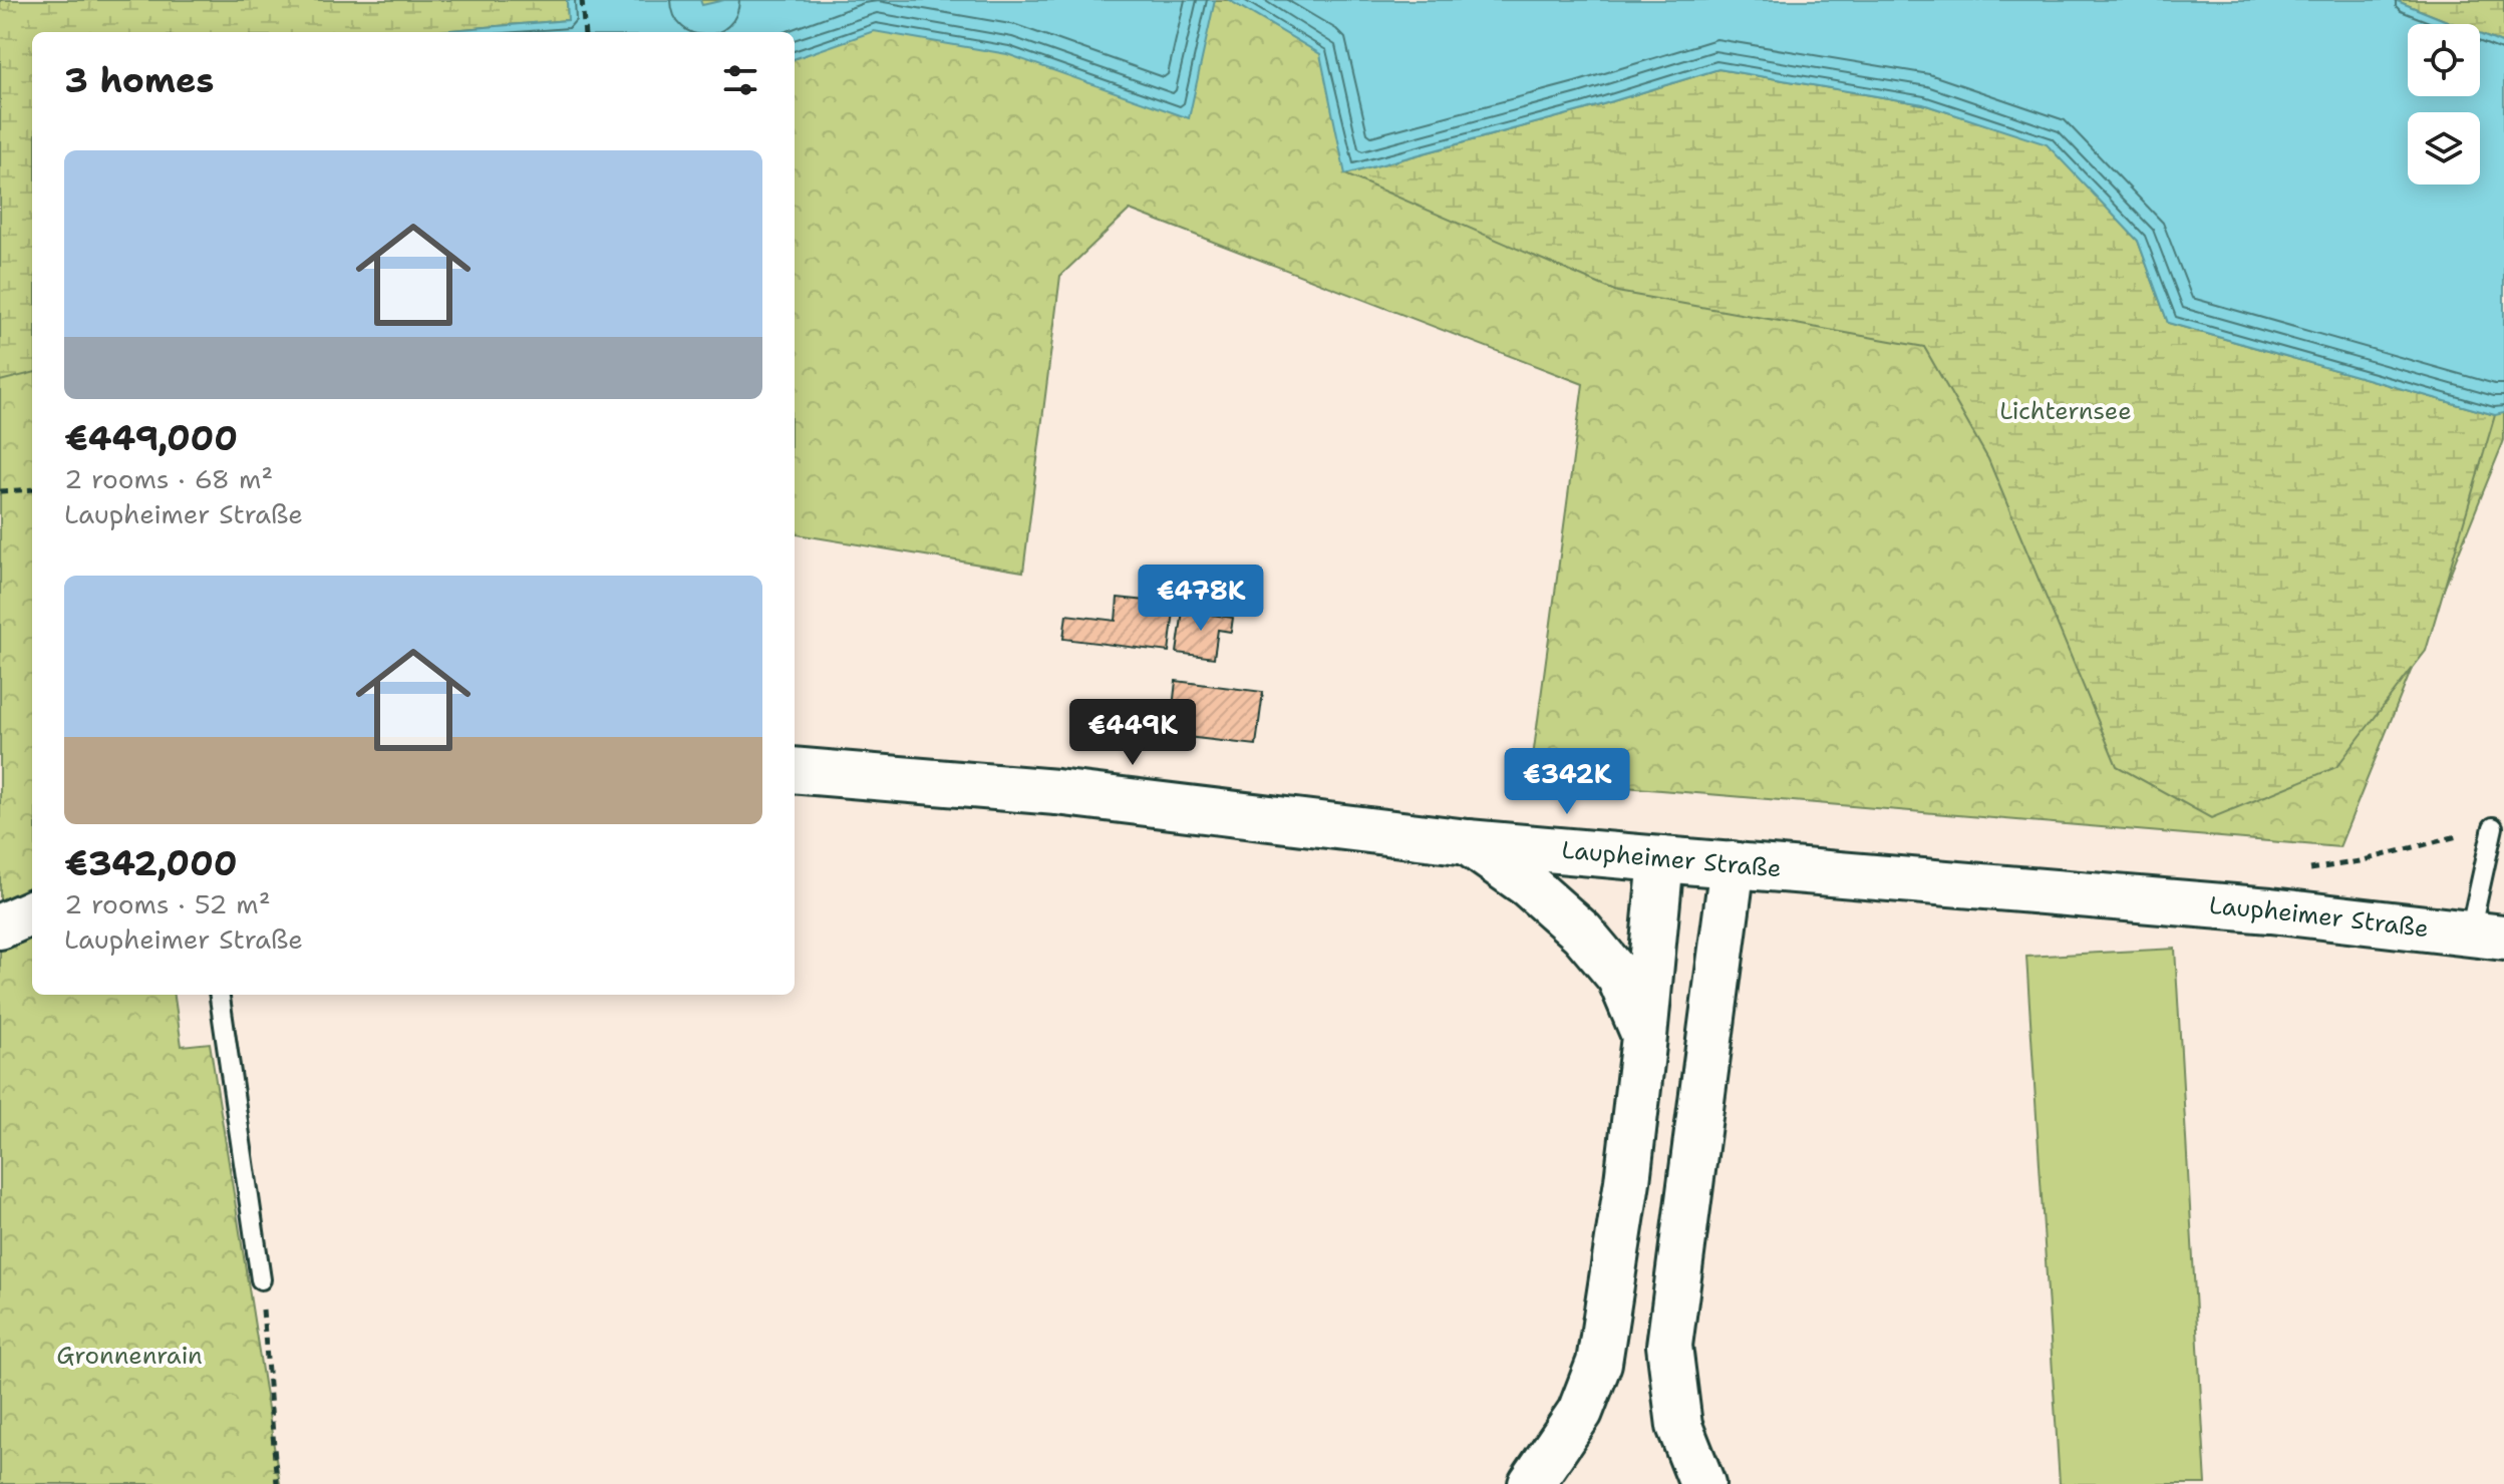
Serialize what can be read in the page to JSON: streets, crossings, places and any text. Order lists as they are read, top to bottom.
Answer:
{
  "streets": {
    "main road": ["Laupheimer Straße"]
  },
  "parks": ["Lichternsee", "Gronnenrain"],
  "page": {
    "heading": "3 homes",
    "list": [
      {
        "name": "€449,000",
        "note": "2 rooms · 68 m² · Laupheimer Straße"
      },
      {
        "name": "€342,000",
        "note": "2 rooms · 52 m² · Laupheimer Straße"
      }
    ],
    "price": ["€478K", "€449K", "€342K"]
  }
}
